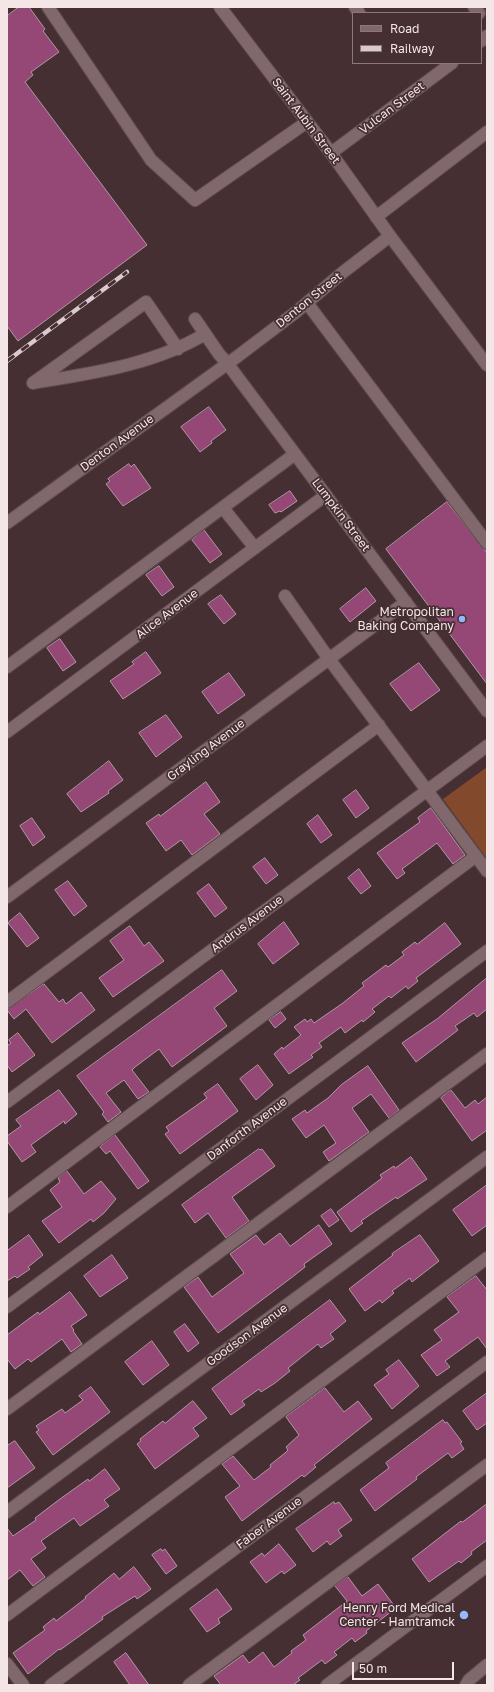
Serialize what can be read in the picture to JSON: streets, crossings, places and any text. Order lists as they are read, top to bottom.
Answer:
{
  "streets": {
    "street": [
      "Vulcan Street",
      "Saint Aubin Street",
      "Denton Street",
      "Denton Avenue",
      "Lumpkin Street",
      "Alice Avenue",
      "Grayling Avenue",
      "Andrus Avenue",
      "Danforth Avenue",
      "Goodson Avenue",
      "Faber Avenue"
    ]
  },
  "crossings": [
    ["Vulcan Street", "Saint Aubin Street"],
    ["Saint Aubin Street", "Denton Street"],
    ["Denton Street", "Denton Avenue"],
    ["Denton Street", "Lumpkin Street"],
    ["Denton Avenue", "Lumpkin Street"],
    ["Lumpkin Street", "Alice Avenue"],
    ["Lumpkin Street", "Grayling Avenue"]
  ],
  "places": ["Metropolitan Baking Company", "Henry Ford Medical Center - Hamtramck"],
  "legend": ["Road", "Railway"],
  "scale_bar": "50 m"
}
